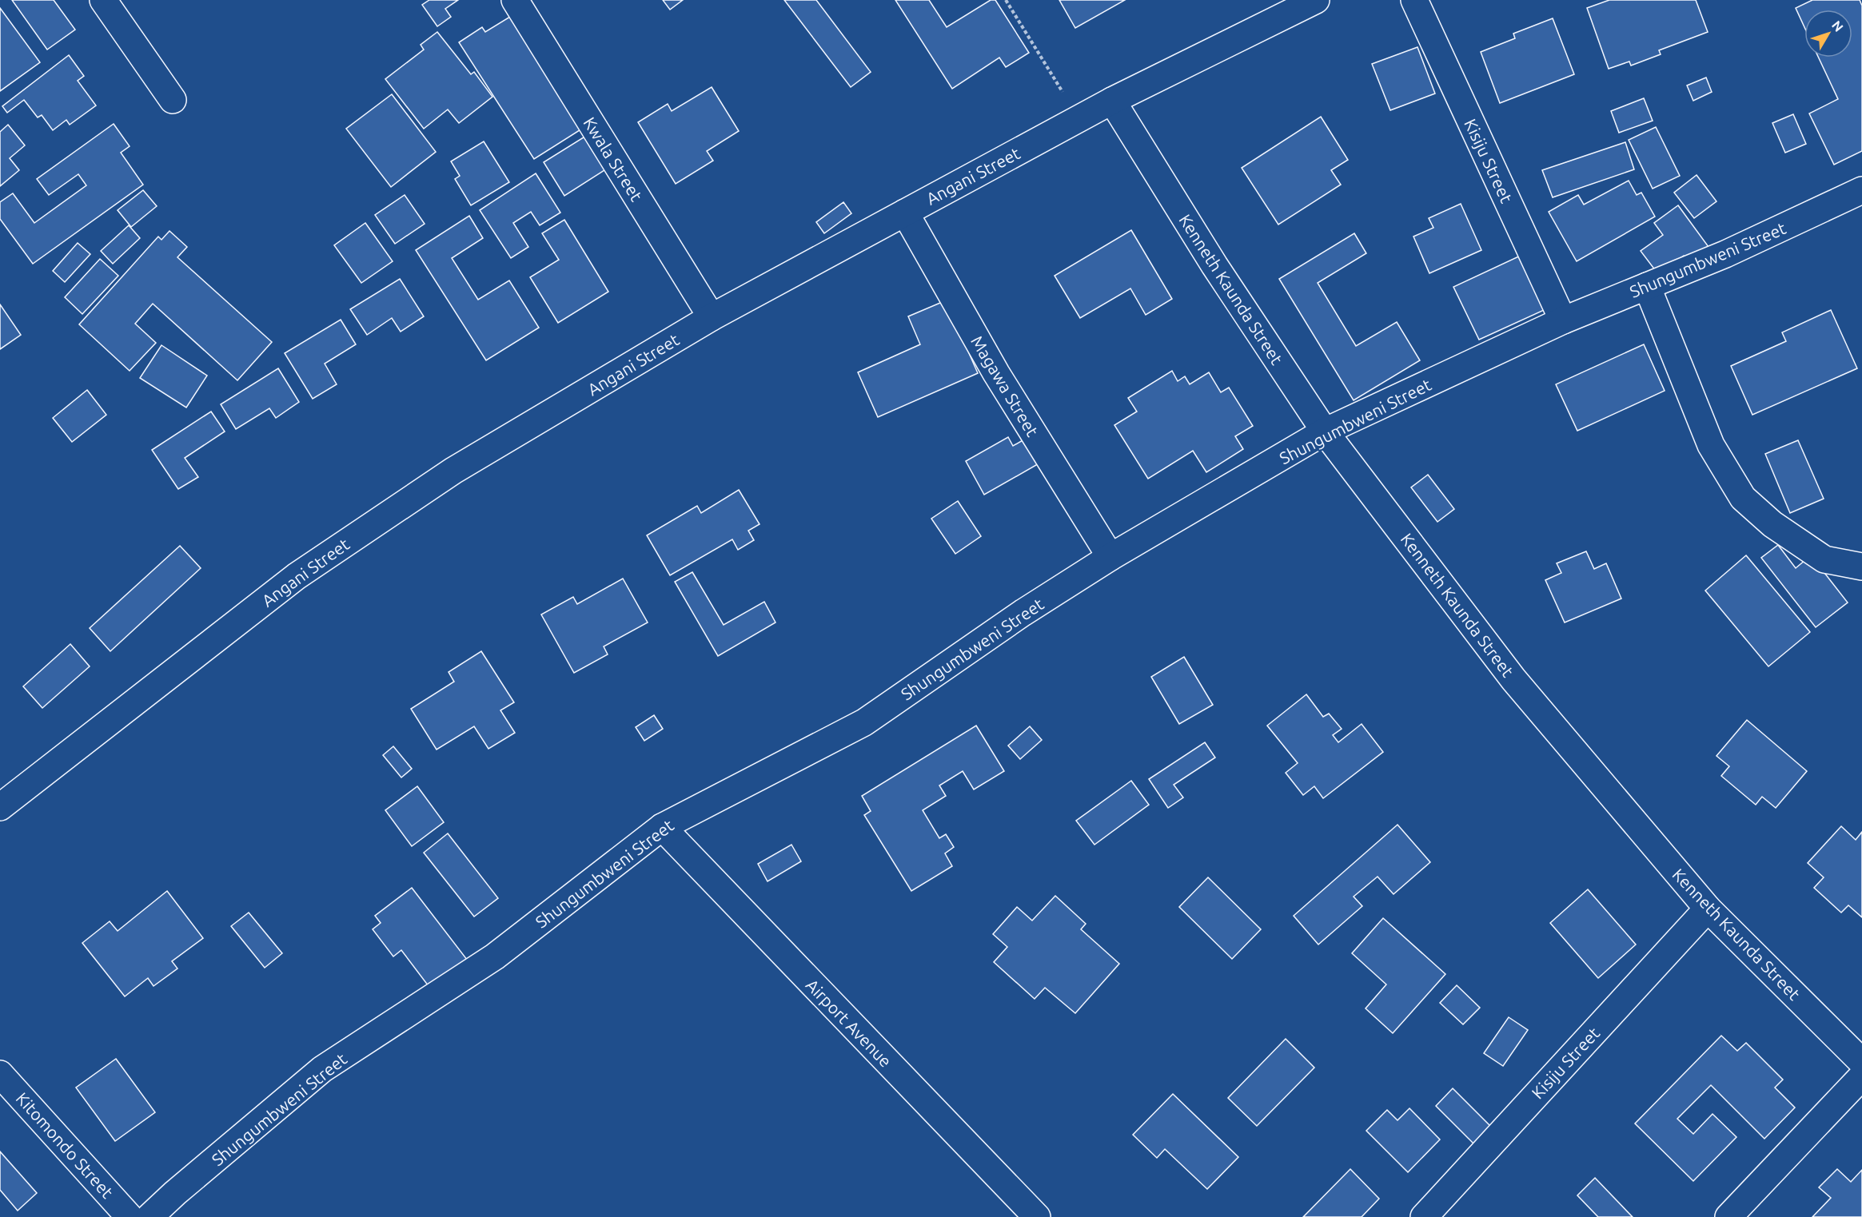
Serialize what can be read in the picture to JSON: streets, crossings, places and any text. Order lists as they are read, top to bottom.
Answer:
{
  "streets": {
    "street": [
      "Kwala Street",
      "Kisiju Street",
      "Angani Street",
      "Shungumbweni Street",
      "Kenneth Kaunda Street",
      "Magawa Street",
      "Airport Avenue",
      "Kitomondo Street"
    ]
  },
  "crossings": [
    ["Kwala Street", "Angani Street"],
    ["Kisiju Street", "Shungumbweni Street"],
    ["Kisiju Street", "Kenneth Kaunda Street"],
    ["Angani Street", "Kenneth Kaunda Street"],
    ["Angani Street", "Magawa Street"],
    ["Shungumbweni Street", "Kenneth Kaunda Street"],
    ["Shungumbweni Street", "Magawa Street"],
    ["Shungumbweni Street", "Airport Avenue"]
  ],
  "north": "top right"
}
